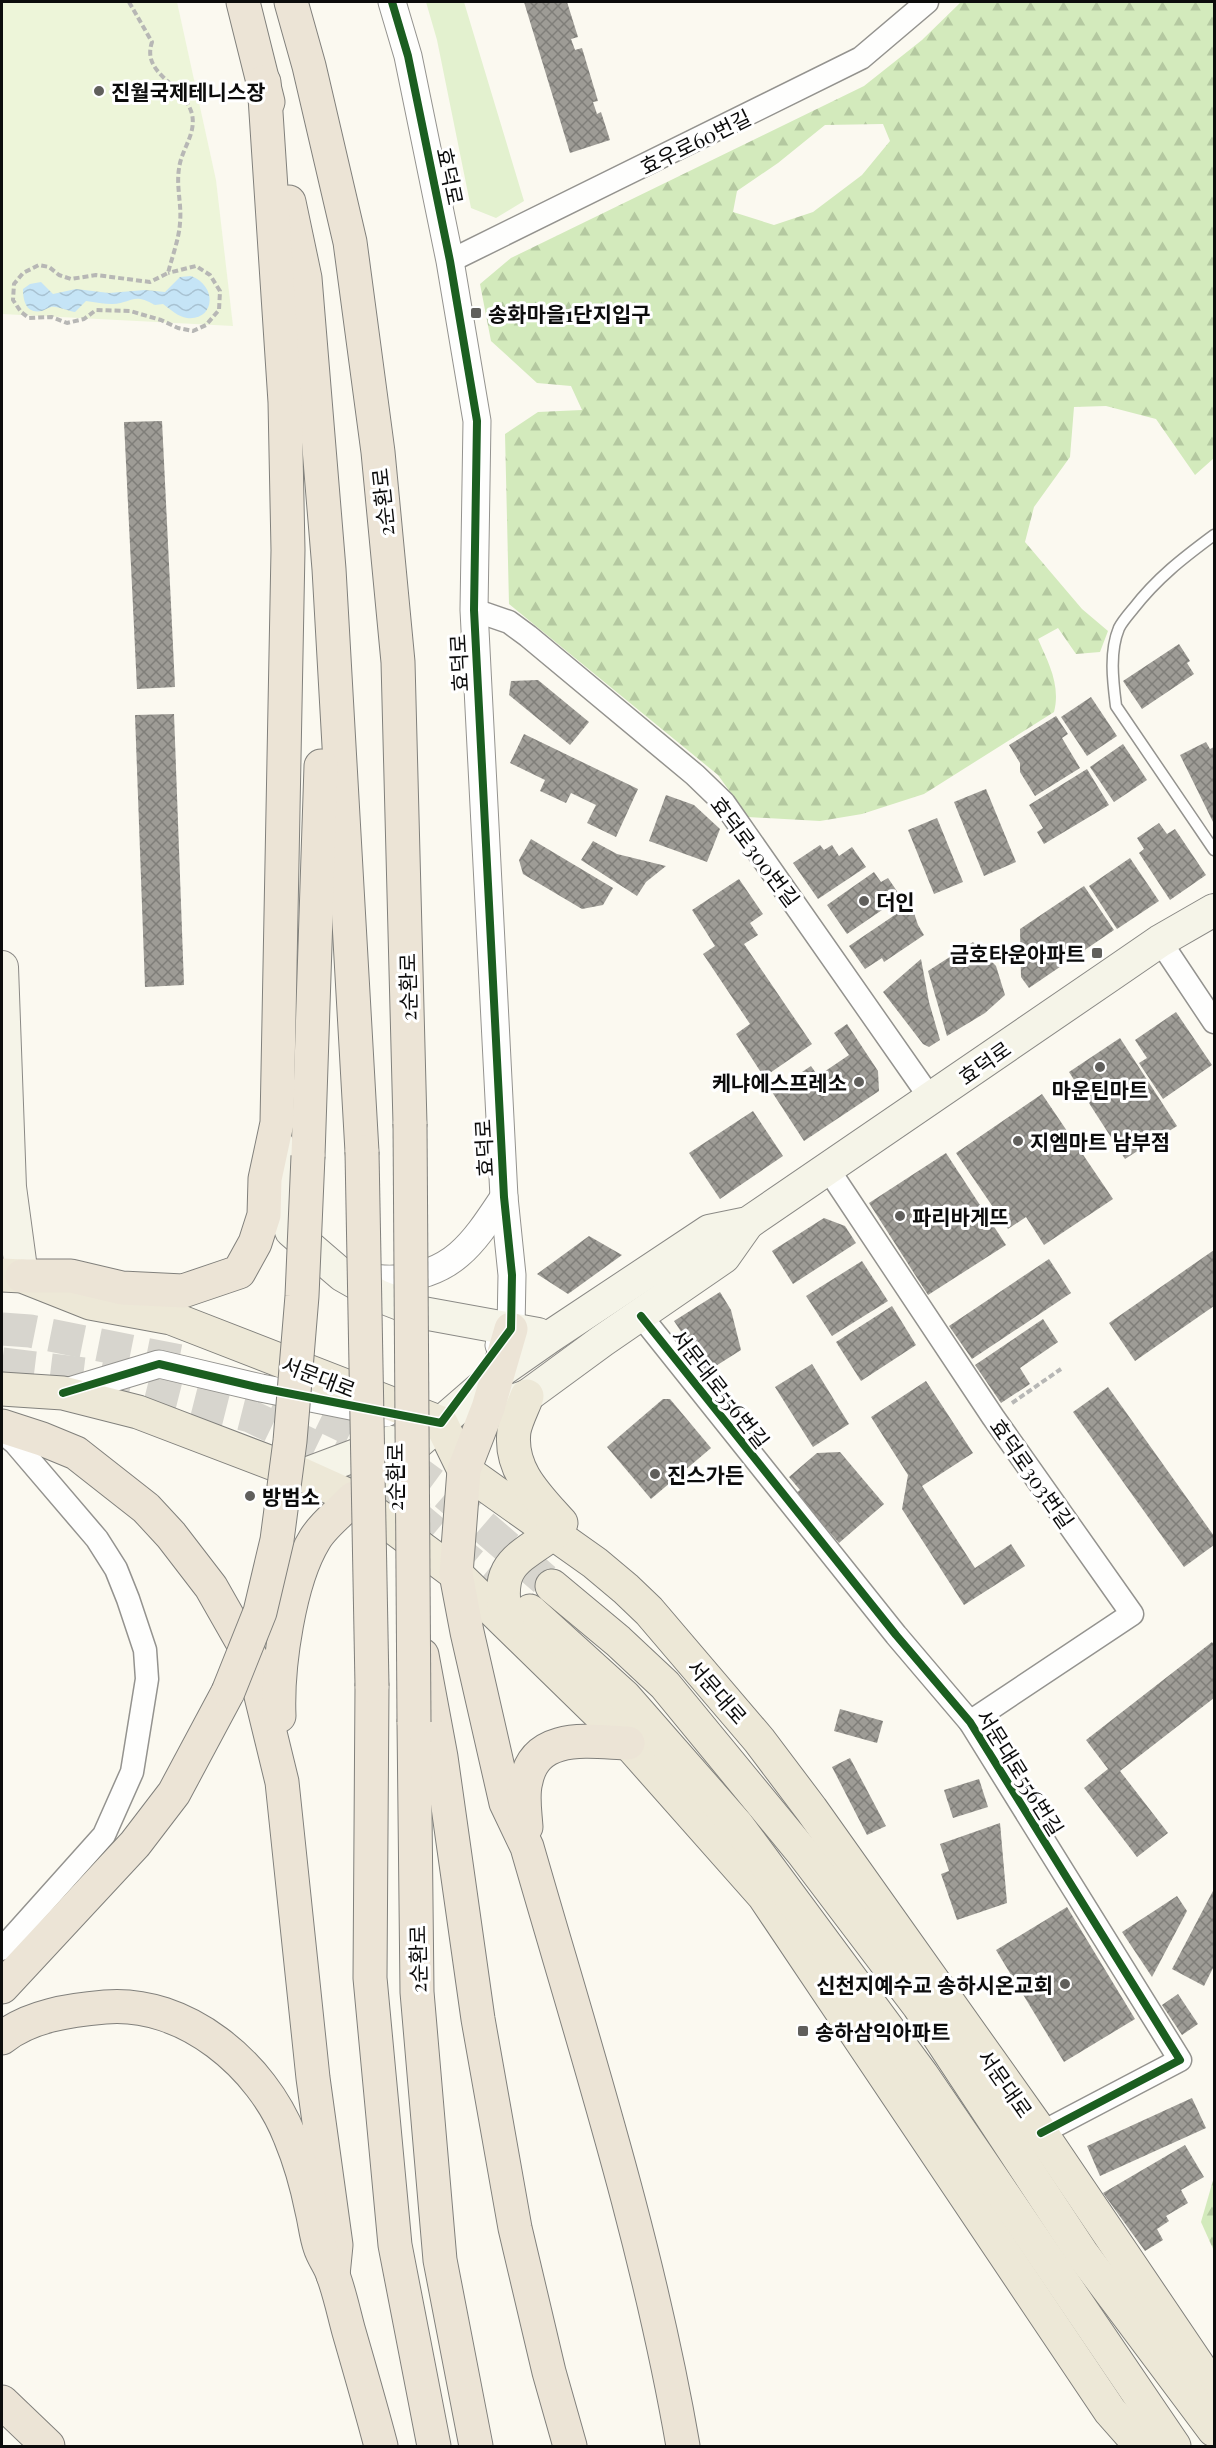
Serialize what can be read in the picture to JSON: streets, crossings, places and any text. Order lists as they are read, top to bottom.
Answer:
{
  "streets": {
    "highway": ["2순환로"],
    "main road": ["효덕로", "서문대로"],
    "street": [
      "효우로60번길",
      "효덕로300번길",
      "서문대로556번길",
      "효덕로303번길"
    ]
  },
  "crossings": [
    ["효우로60번길", "효덕로"],
    ["효덕로", "효덕로300번길"],
    ["효덕로", "서문대로"],
    ["효덕로", "서문대로556번길"],
    ["효덕로", "효덕로303번길"],
    ["서문대로", "서문대로556번길"],
    ["서문대로556번길", "효덕로303번길"]
  ],
  "places": {
    "other": [
      "진월국제테니스장",
      "더인",
      "마운틴마트",
      "케냐에스프레소",
      "지엠마트 남부점",
      "파리바게뜨",
      "진스가든",
      "방범소",
      "신천지예수교 송하시온교회"
    ],
    "transit": ["송화마을1단지입구", "금호타운아파트", "송하삼익아파트"]
  }
}
